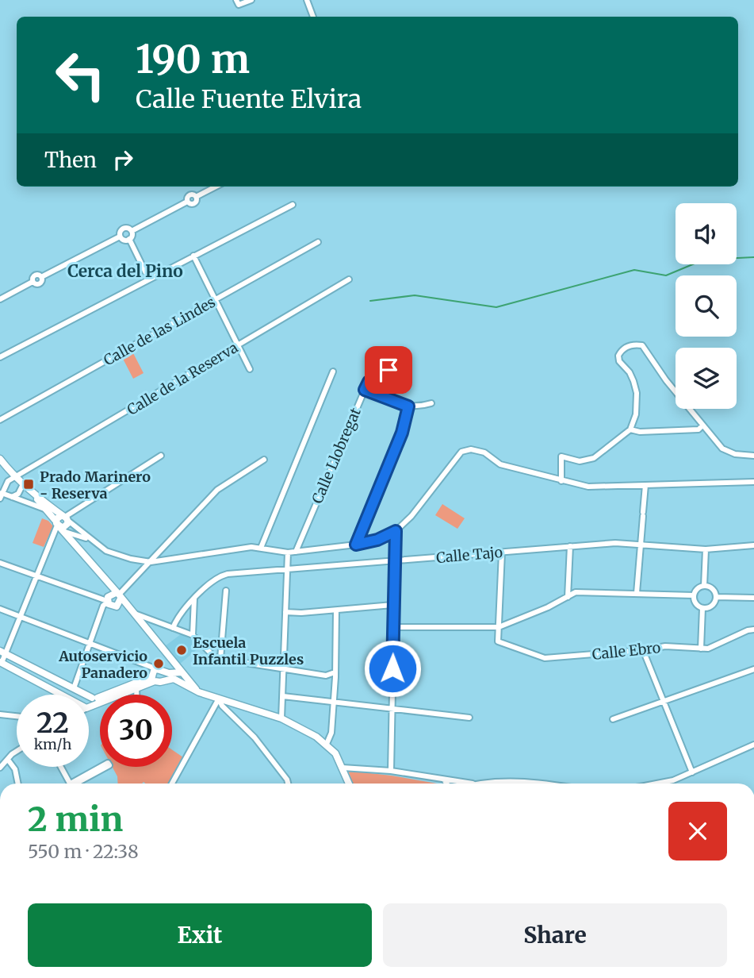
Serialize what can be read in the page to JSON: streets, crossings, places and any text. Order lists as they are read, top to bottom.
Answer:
{
  "streets": {
    "street": [
      "Calle de las Lindes",
      "Calle de la Reserva",
      "Calle Llobregat",
      "Calle Tajo",
      "Calle Ebro"
    ]
  },
  "districts": ["Cerca del Pino"],
  "places": {
    "transit": ["Prado Marinero - Reserva"],
    "other": ["Escuela Infantil Puzzles", "Autoservicio Panadero"]
  },
  "page": {
    "turn": ["190 m", "Calle Fuente Elvira"],
    "then": "Then",
    "speed": "22 km/h",
    "limit": "30",
    "heading": ["2 min", "550 m · 22:38"],
    "buttons": ["Exit", "Share"]
  }
}
